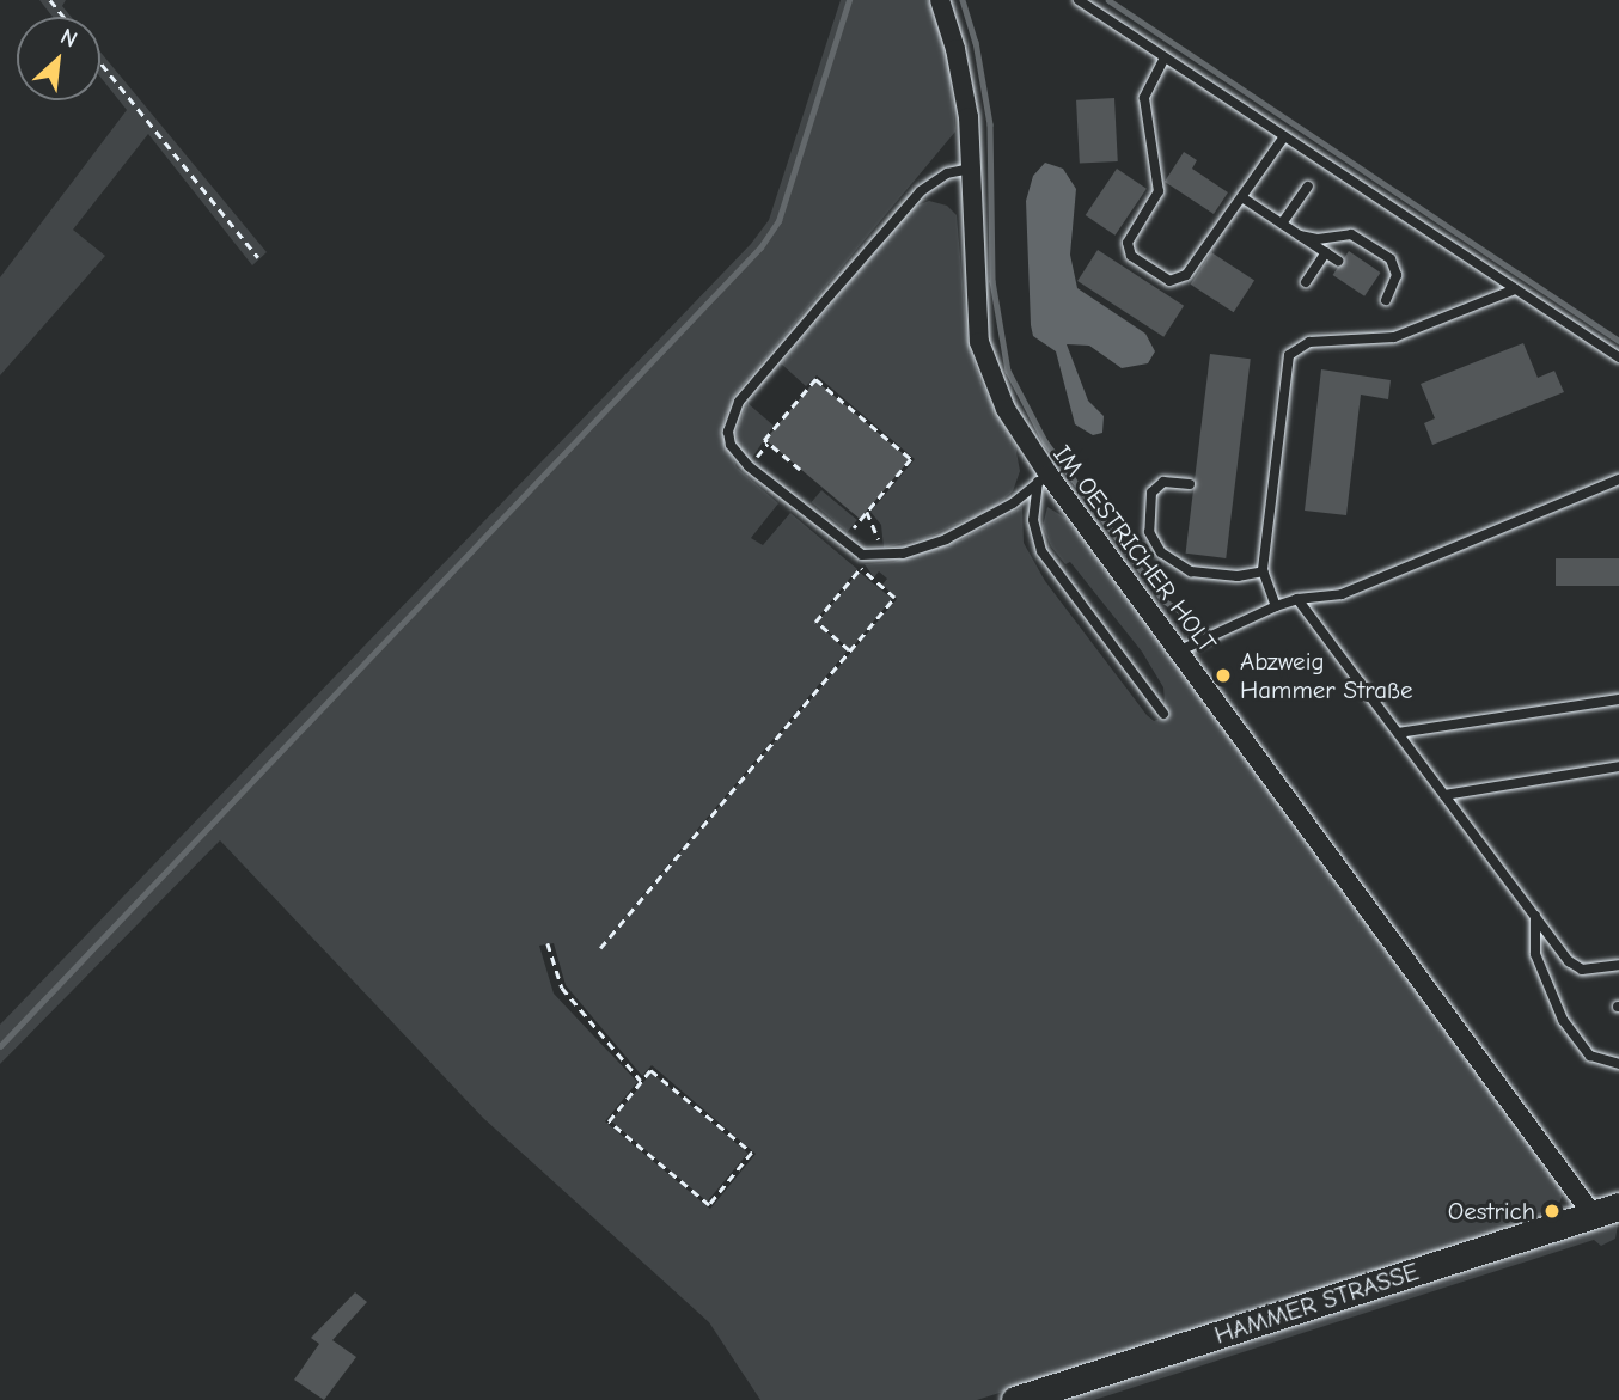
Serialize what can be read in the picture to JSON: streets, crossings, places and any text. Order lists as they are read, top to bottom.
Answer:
{
  "streets": {
    "main road": ["HAMMER STRASSE"],
    "street": ["IM OESTRICHER HOLT"]
  },
  "crossings": [
    ["IM OESTRICHER HOLT", "HAMMER STRASSE"]
  ],
  "places": ["Abzweig Hammer Straße", "Oestrich"],
  "north": "top right"
}
